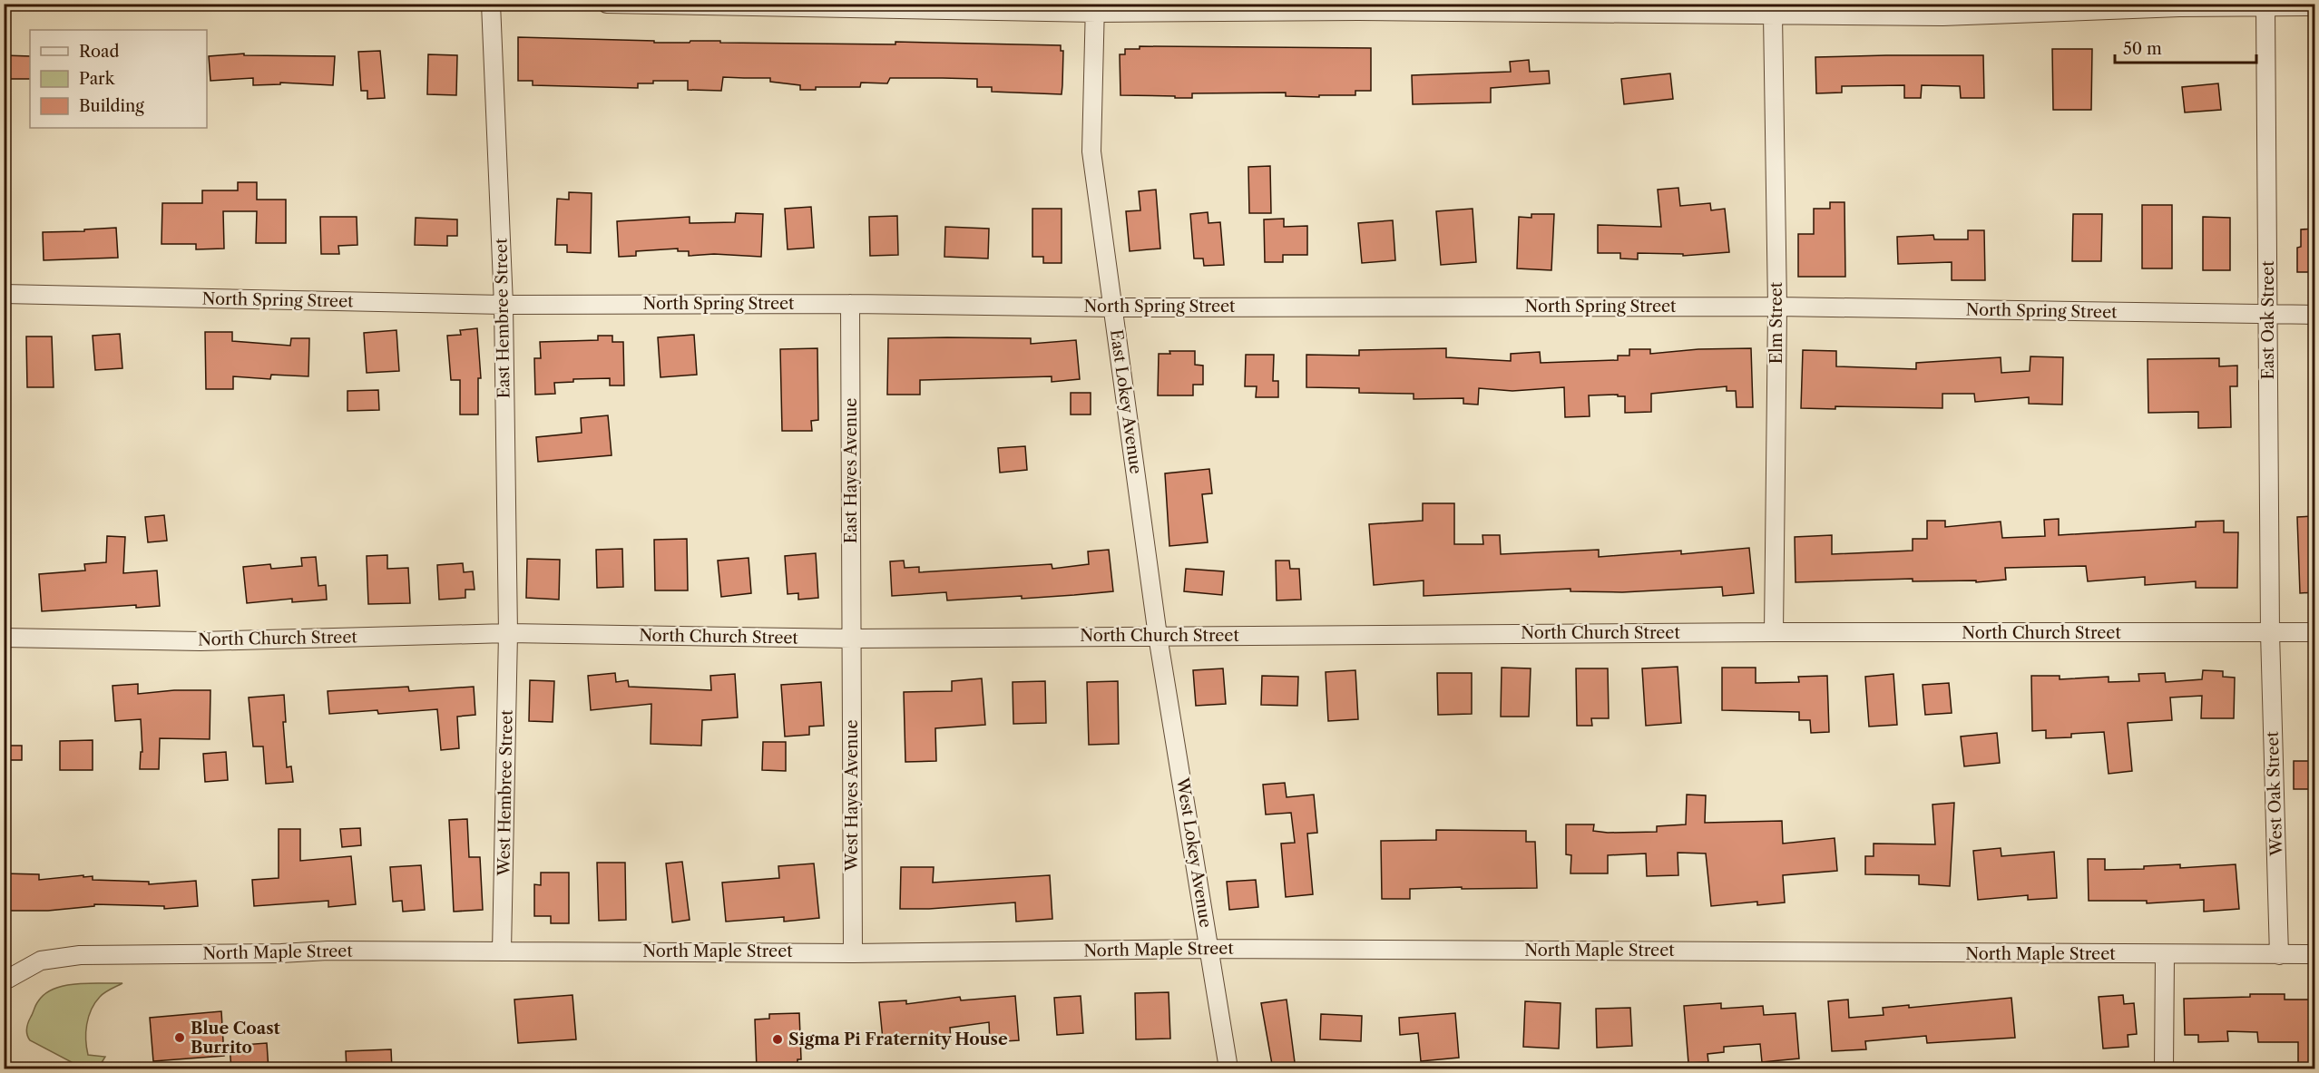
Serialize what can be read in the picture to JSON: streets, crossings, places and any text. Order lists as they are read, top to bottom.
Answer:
{
  "streets": {
    "street": [
      "North Spring Street",
      "East Hembree Street",
      "East Oak Street",
      "Elm Street",
      "East Lokey Avenue",
      "East Hayes Avenue",
      "North Church Street",
      "West Hembree Street",
      "West Oak Street",
      "West Hayes Avenue",
      "West Lokey Avenue",
      "North Maple Street"
    ]
  },
  "crossings": [
    ["North Spring Street", "East Hembree Street"],
    ["North Spring Street", "East Oak Street"],
    ["North Spring Street", "Elm Street"],
    ["North Spring Street", "East Lokey Avenue"],
    ["North Spring Street", "East Hayes Avenue"],
    ["East Hembree Street", "North Church Street"],
    ["East Hembree Street", "West Hembree Street"],
    ["East Oak Street", "North Church Street"],
    ["East Oak Street", "West Oak Street"],
    ["Elm Street", "North Church Street"],
    ["East Lokey Avenue", "North Church Street"],
    ["East Lokey Avenue", "West Lokey Avenue"],
    ["East Hayes Avenue", "North Church Street"],
    ["East Hayes Avenue", "West Hayes Avenue"],
    ["North Church Street", "West Hembree Street"],
    ["North Church Street", "West Oak Street"],
    ["North Church Street", "West Hayes Avenue"],
    ["North Church Street", "West Lokey Avenue"],
    ["West Hembree Street", "North Maple Street"],
    ["West Oak Street", "North Maple Street"],
    ["West Hayes Avenue", "North Maple Street"],
    ["West Lokey Avenue", "North Maple Street"]
  ],
  "places": ["Blue Coast Burrito", "Sigma Pi Fraternity House"],
  "legend": ["Road", "Park", "Building"],
  "scale_bar": "50 m"
}
